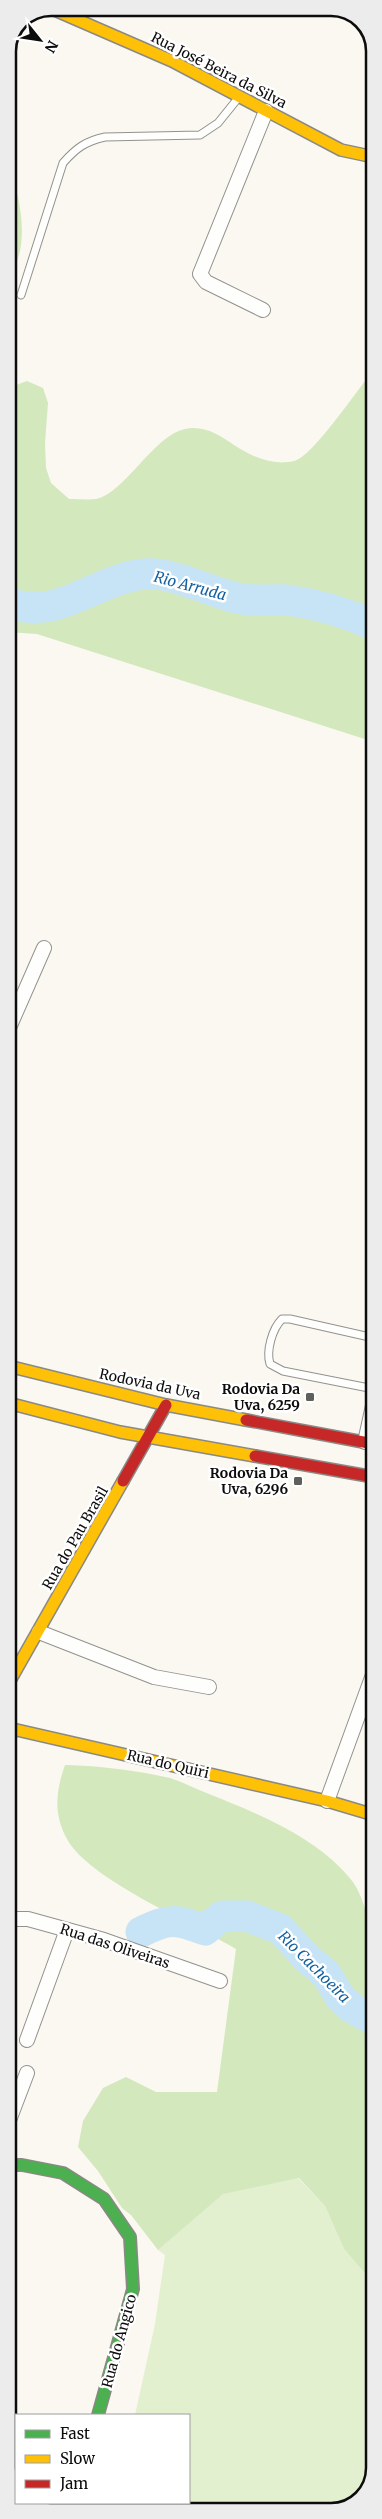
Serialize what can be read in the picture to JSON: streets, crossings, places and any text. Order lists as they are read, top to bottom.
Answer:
{
  "streets": {
    "street": [
      "Rua José Beira da Silva",
      "Rodovia da Uva",
      "Rua do Pau Brasil",
      "Rua do Quiri",
      "Rua das Oliveiras",
      "Rua do Angico"
    ]
  },
  "crossings": [
    ["Rodovia da Uva", "Rua do Pau Brasil"]
  ],
  "water": ["Rio Arruda", "Rio Cachoeira"],
  "places": {
    "transit": ["Rodovia Da Uva, 6259", "Rodovia Da Uva, 6296"]
  },
  "legend": ["Fast", "Slow", "Jam"],
  "north": "bottom right"
}
